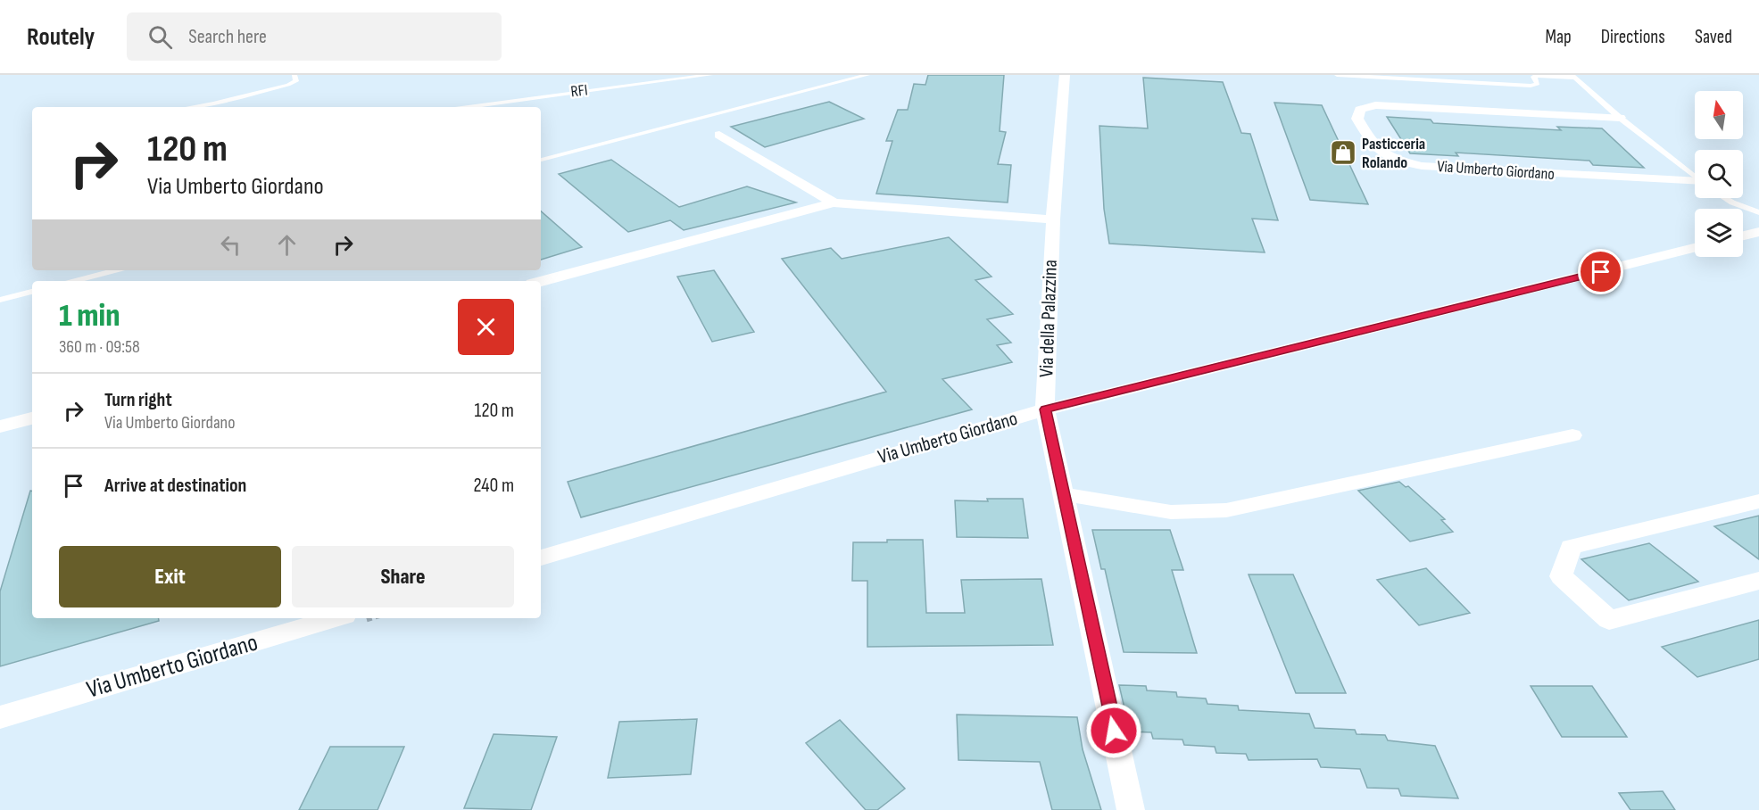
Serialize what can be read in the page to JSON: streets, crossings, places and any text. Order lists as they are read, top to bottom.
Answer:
{
  "streets": {
    "street": ["Via Umberto Giordano", "Via della Palazzina"],
    "lane": ["RFI"]
  },
  "crossings": [
    ["Via Umberto Giordano", "Via della Palazzina"]
  ],
  "places": {
    "shop": ["Pasticceria Rolando"]
  },
  "north": "top",
  "page": {
    "header": "Routely",
    "search": "Search here",
    "nav": ["Map", "Directions", "Saved"],
    "turn": ["120 m", "Via Umberto Giordano"],
    "heading": ["1 min", "360 m · 09:58"],
    "list": [
      {
        "name": "Turn right",
        "note": "Via Umberto Giordano",
        "value": "120 m"
      },
      {
        "name": "Arrive at destination",
        "value": "240 m"
      }
    ],
    "buttons": ["Exit", "Share"]
  }
}
